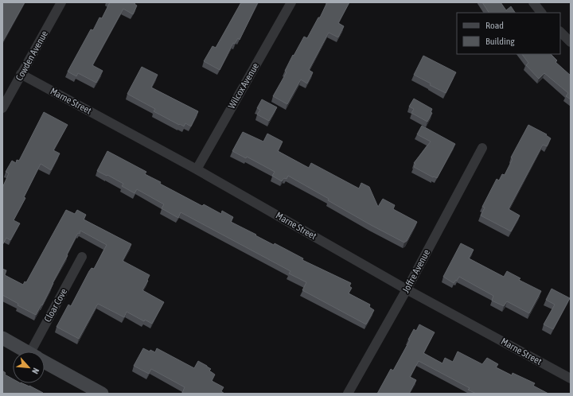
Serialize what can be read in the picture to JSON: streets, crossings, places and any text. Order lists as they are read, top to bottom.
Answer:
{
  "streets": {
    "street": [
      "Cowden Avenue",
      "Wilcox Avenue",
      "Marne Street",
      "Joffre Avenue",
      "Cloar Cove"
    ]
  },
  "crossings": [
    ["Cowden Avenue", "Marne Street"],
    ["Wilcox Avenue", "Marne Street"],
    ["Marne Street", "Joffre Avenue"]
  ],
  "legend": ["Road", "Building"],
  "north": "bottom right"
}
